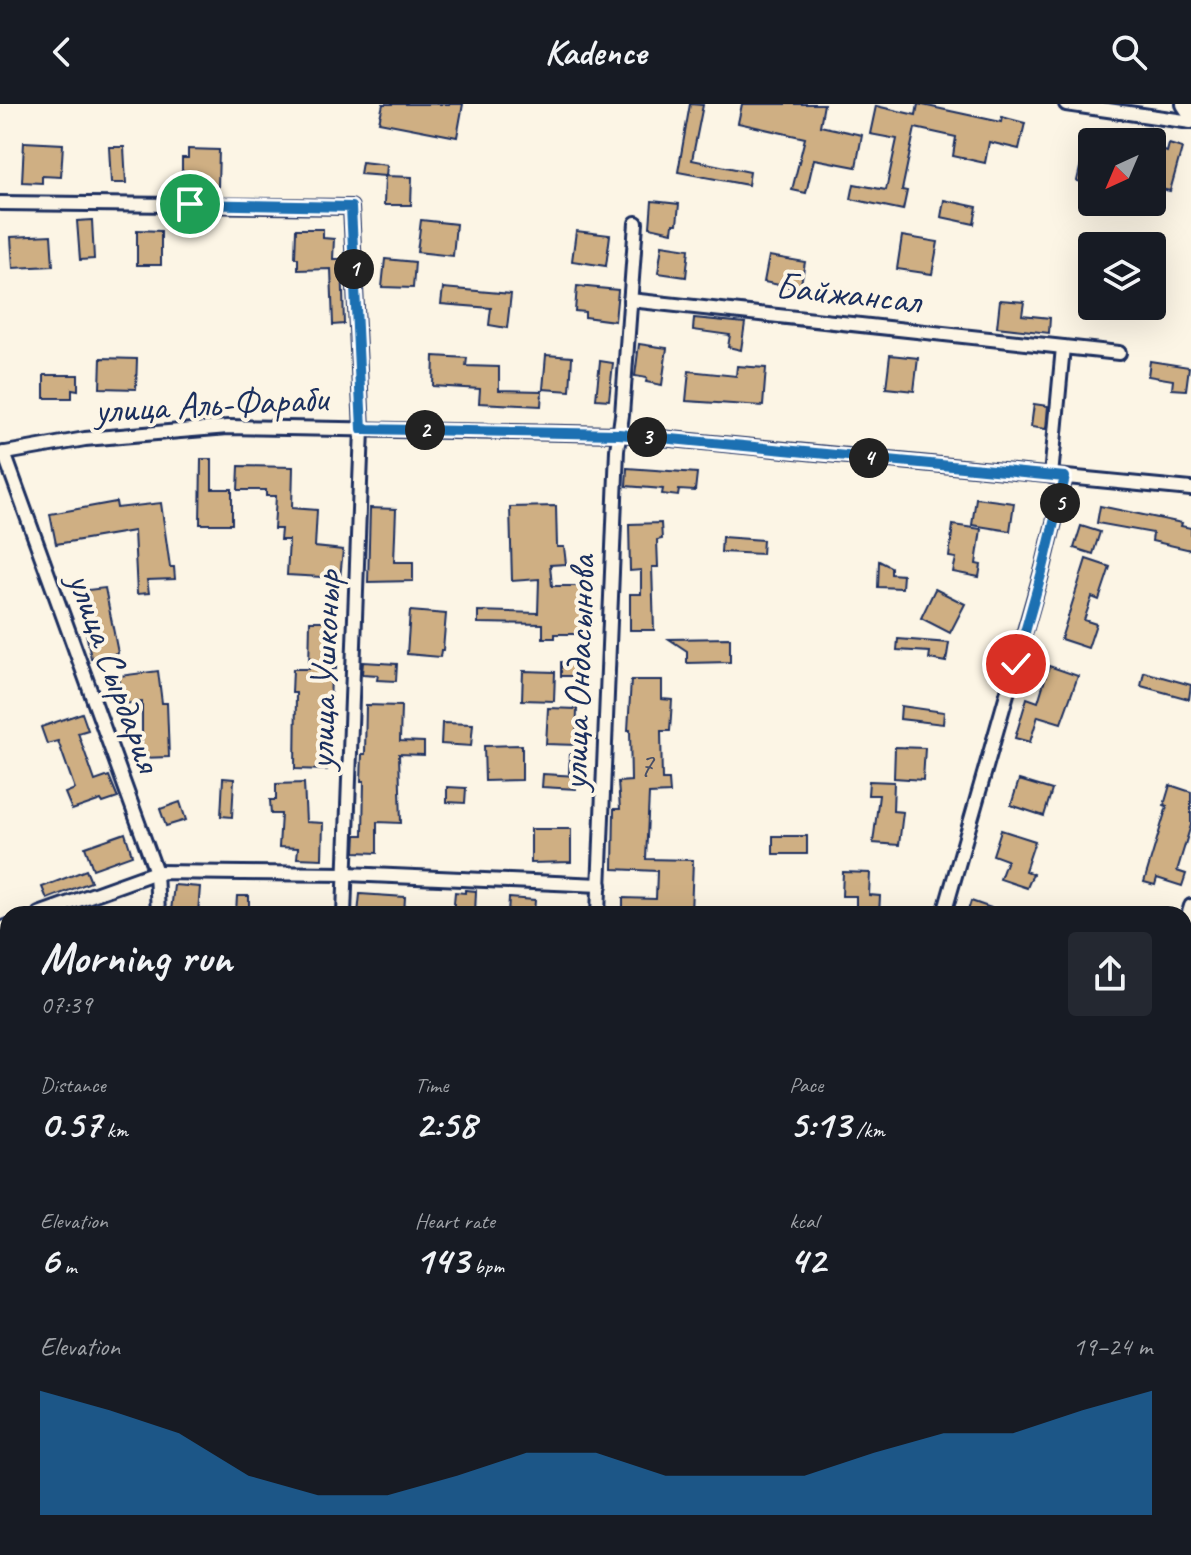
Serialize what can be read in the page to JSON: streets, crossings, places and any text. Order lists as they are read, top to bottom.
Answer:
{
  "streets": {
    "street": [
      "Байжансал",
      "улица Аль-Фараби",
      "улица Ушконыр",
      "улица Сырдария",
      "улица Ондасынова"
    ]
  },
  "crossings": [
    ["улица Аль-Фараби", "улица Ушконыр"],
    ["улица Аль-Фараби", "улица Сырдария"],
    ["улица Аль-Фараби", "улица Ондасынова"]
  ],
  "house_numbers": ["7"],
  "north": "bottom left",
  "page": {
    "header": "Kadence",
    "pins": [
      "1",
      "2",
      "3",
      "4",
      "5"
    ],
    "heading": ["Morning run", "07:39"],
    "stats": [
      ["Distance", "0.57 km"],
      ["Time", "2:58"],
      ["Pace", "5:13 /km"],
      ["Elevation", "6 m"],
      ["Heart rate", "143 bpm"],
      ["kcal", "42"]
    ],
    "chart": ["Elevation", "19–24 m"]
  }
}
